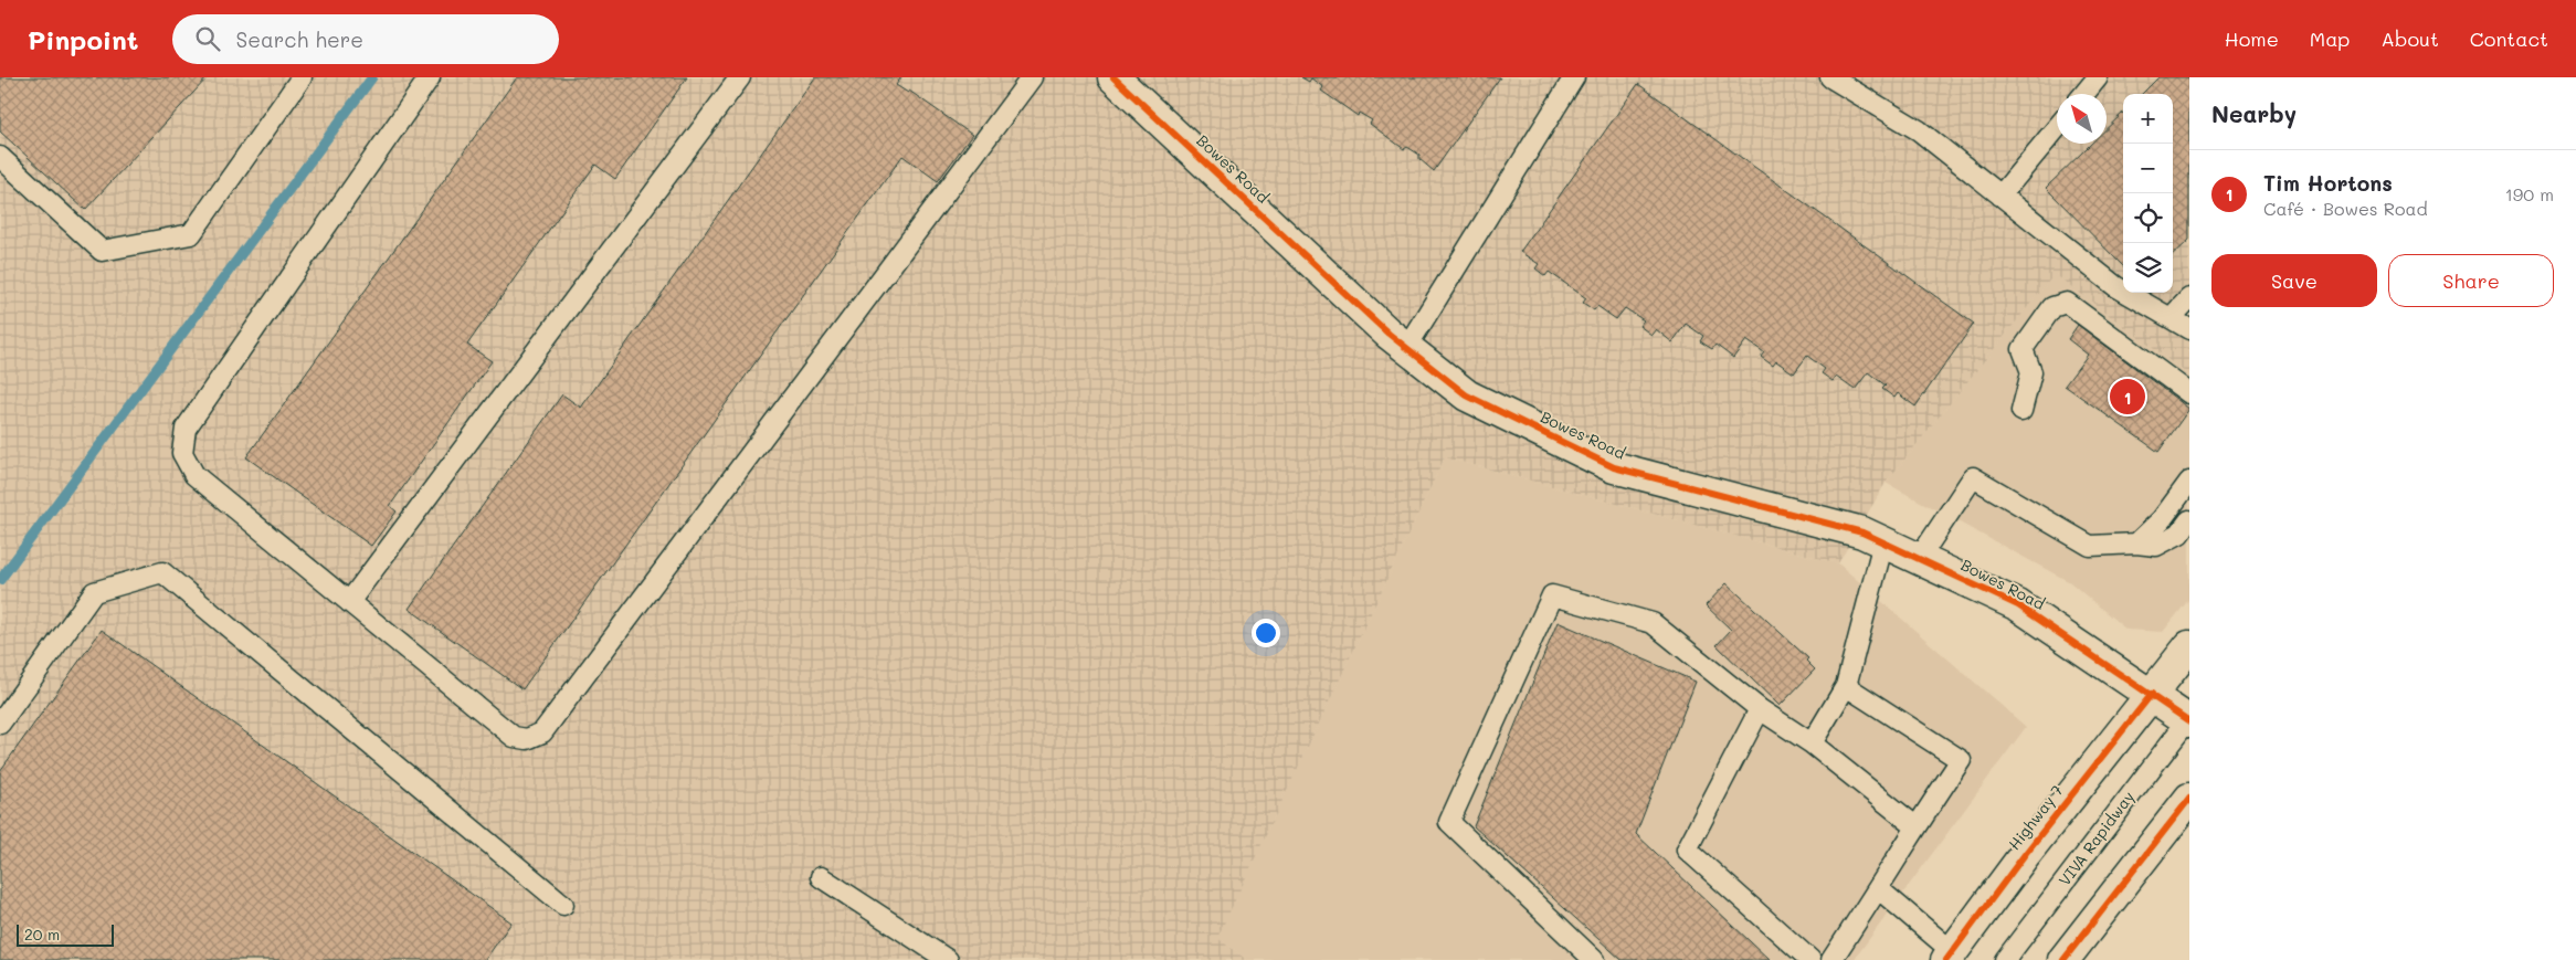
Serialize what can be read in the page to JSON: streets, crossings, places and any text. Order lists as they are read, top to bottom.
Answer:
{
  "streets": {
    "street": ["Bowes Road", "Highway 7"],
    "lane": ["VIVA Rapidway"]
  },
  "crossings": [
    ["Bowes Road", "Highway 7"],
    ["Bowes Road", "VIVA Rapidway"]
  ],
  "scale_bar": "20 m",
  "north": "top left",
  "page": {
    "header": "Pinpoint",
    "search": "Search here",
    "nav": [
      "Home",
      "Map",
      "About",
      "Contact"
    ],
    "heading": "Nearby",
    "map_buttons": ["+", "−"],
    "list": [
      {
        "mark": "1",
        "name": "Tim Hortons",
        "note": "Café · Bowes Road",
        "value": "190 m"
      }
    ],
    "buttons": ["Save", "Share"],
    "pins": "1",
    "scale": "20 m"
  }
}
